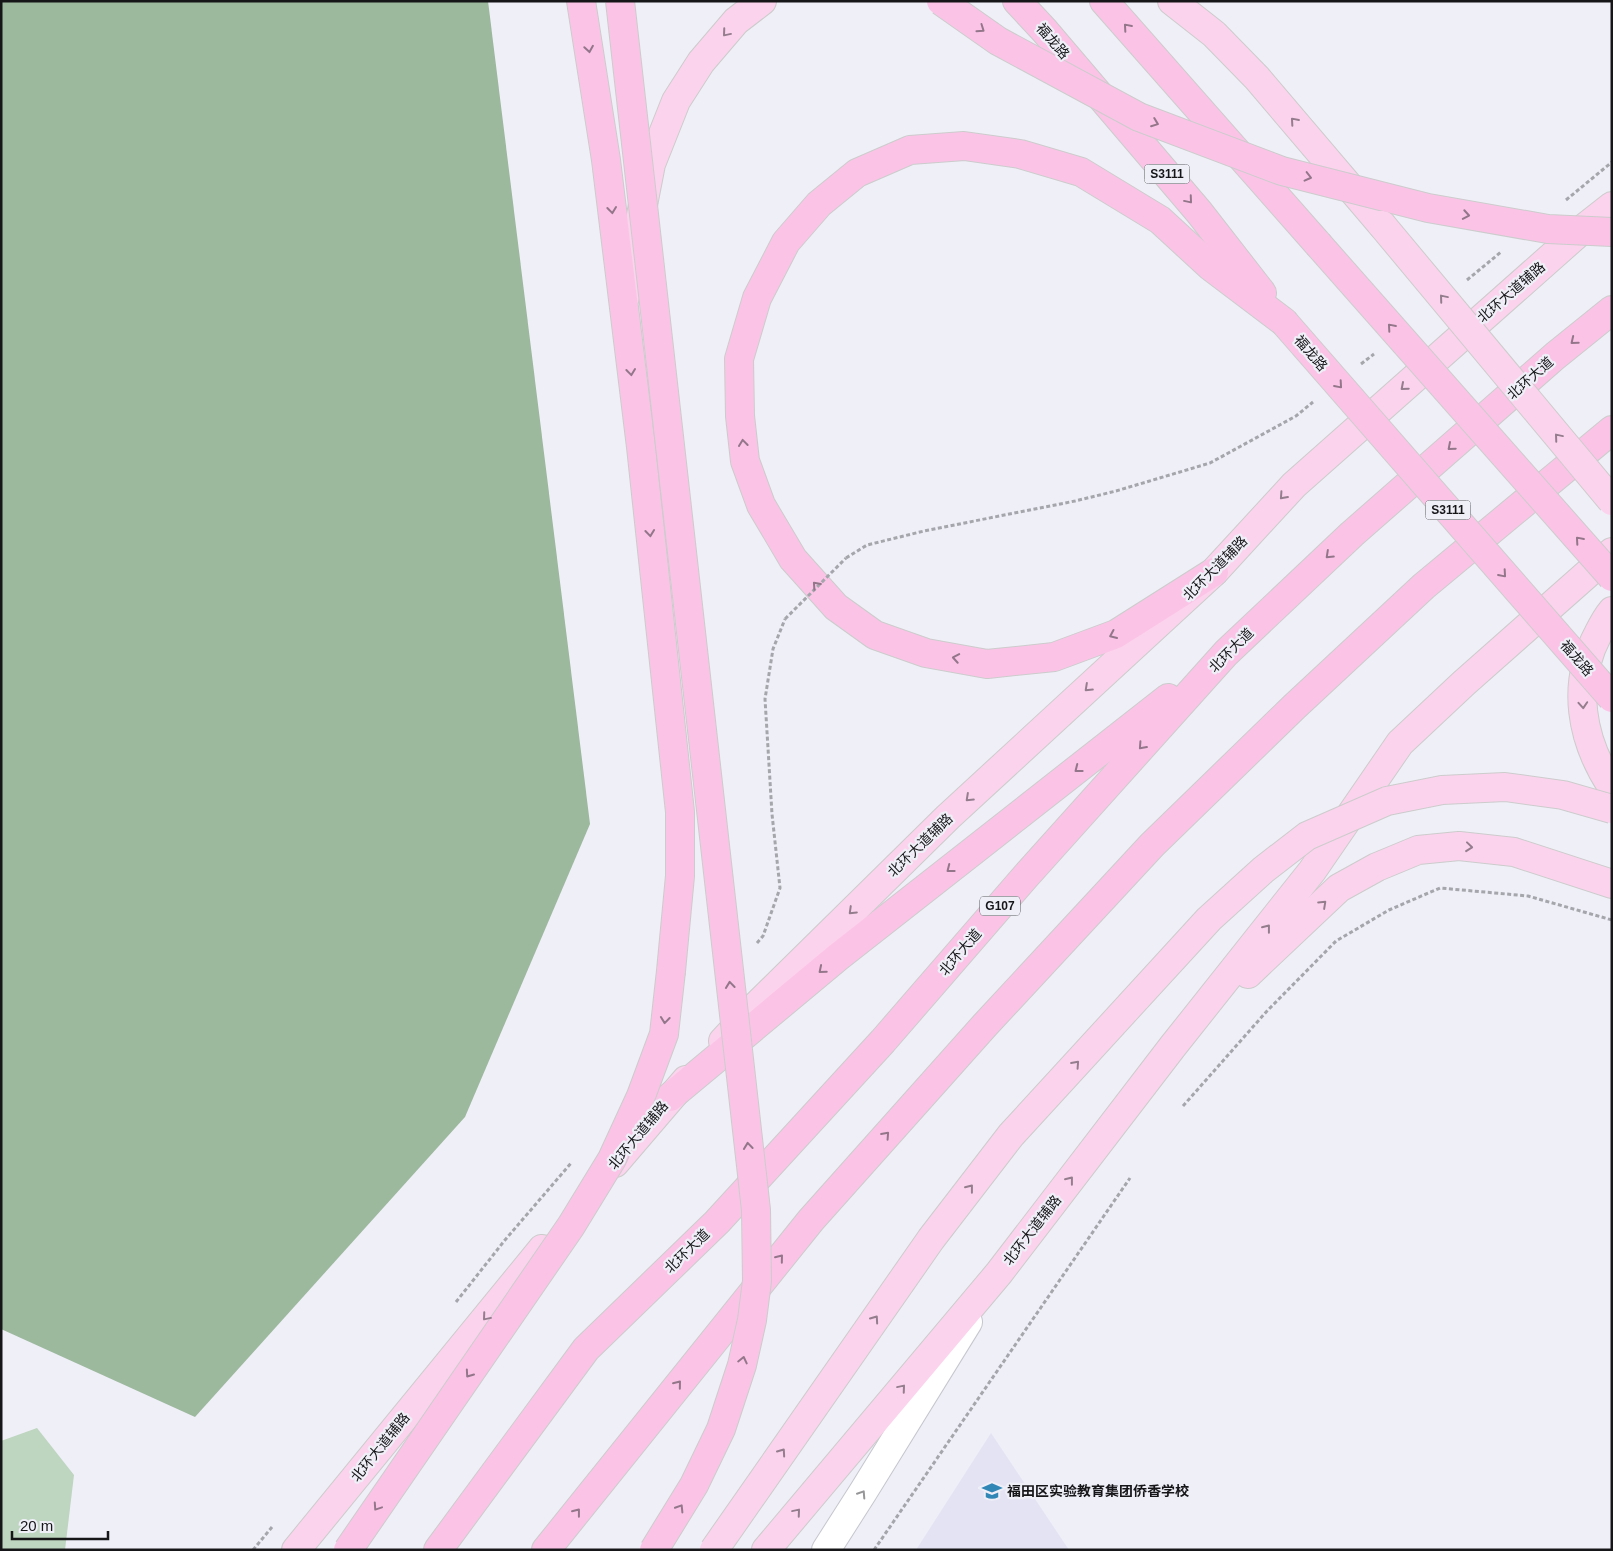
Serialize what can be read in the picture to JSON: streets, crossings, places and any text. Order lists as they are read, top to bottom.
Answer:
{
  "streets": {
    "highway": [
      "福龙路",
      "S3111",
      "北环大道",
      "G107"
    ],
    "main road": ["北环大道辅路"]
  },
  "places": {
    "school or university": ["福田区实验教育集团侨香学校"]
  },
  "scale_bar": "20 m"
}
